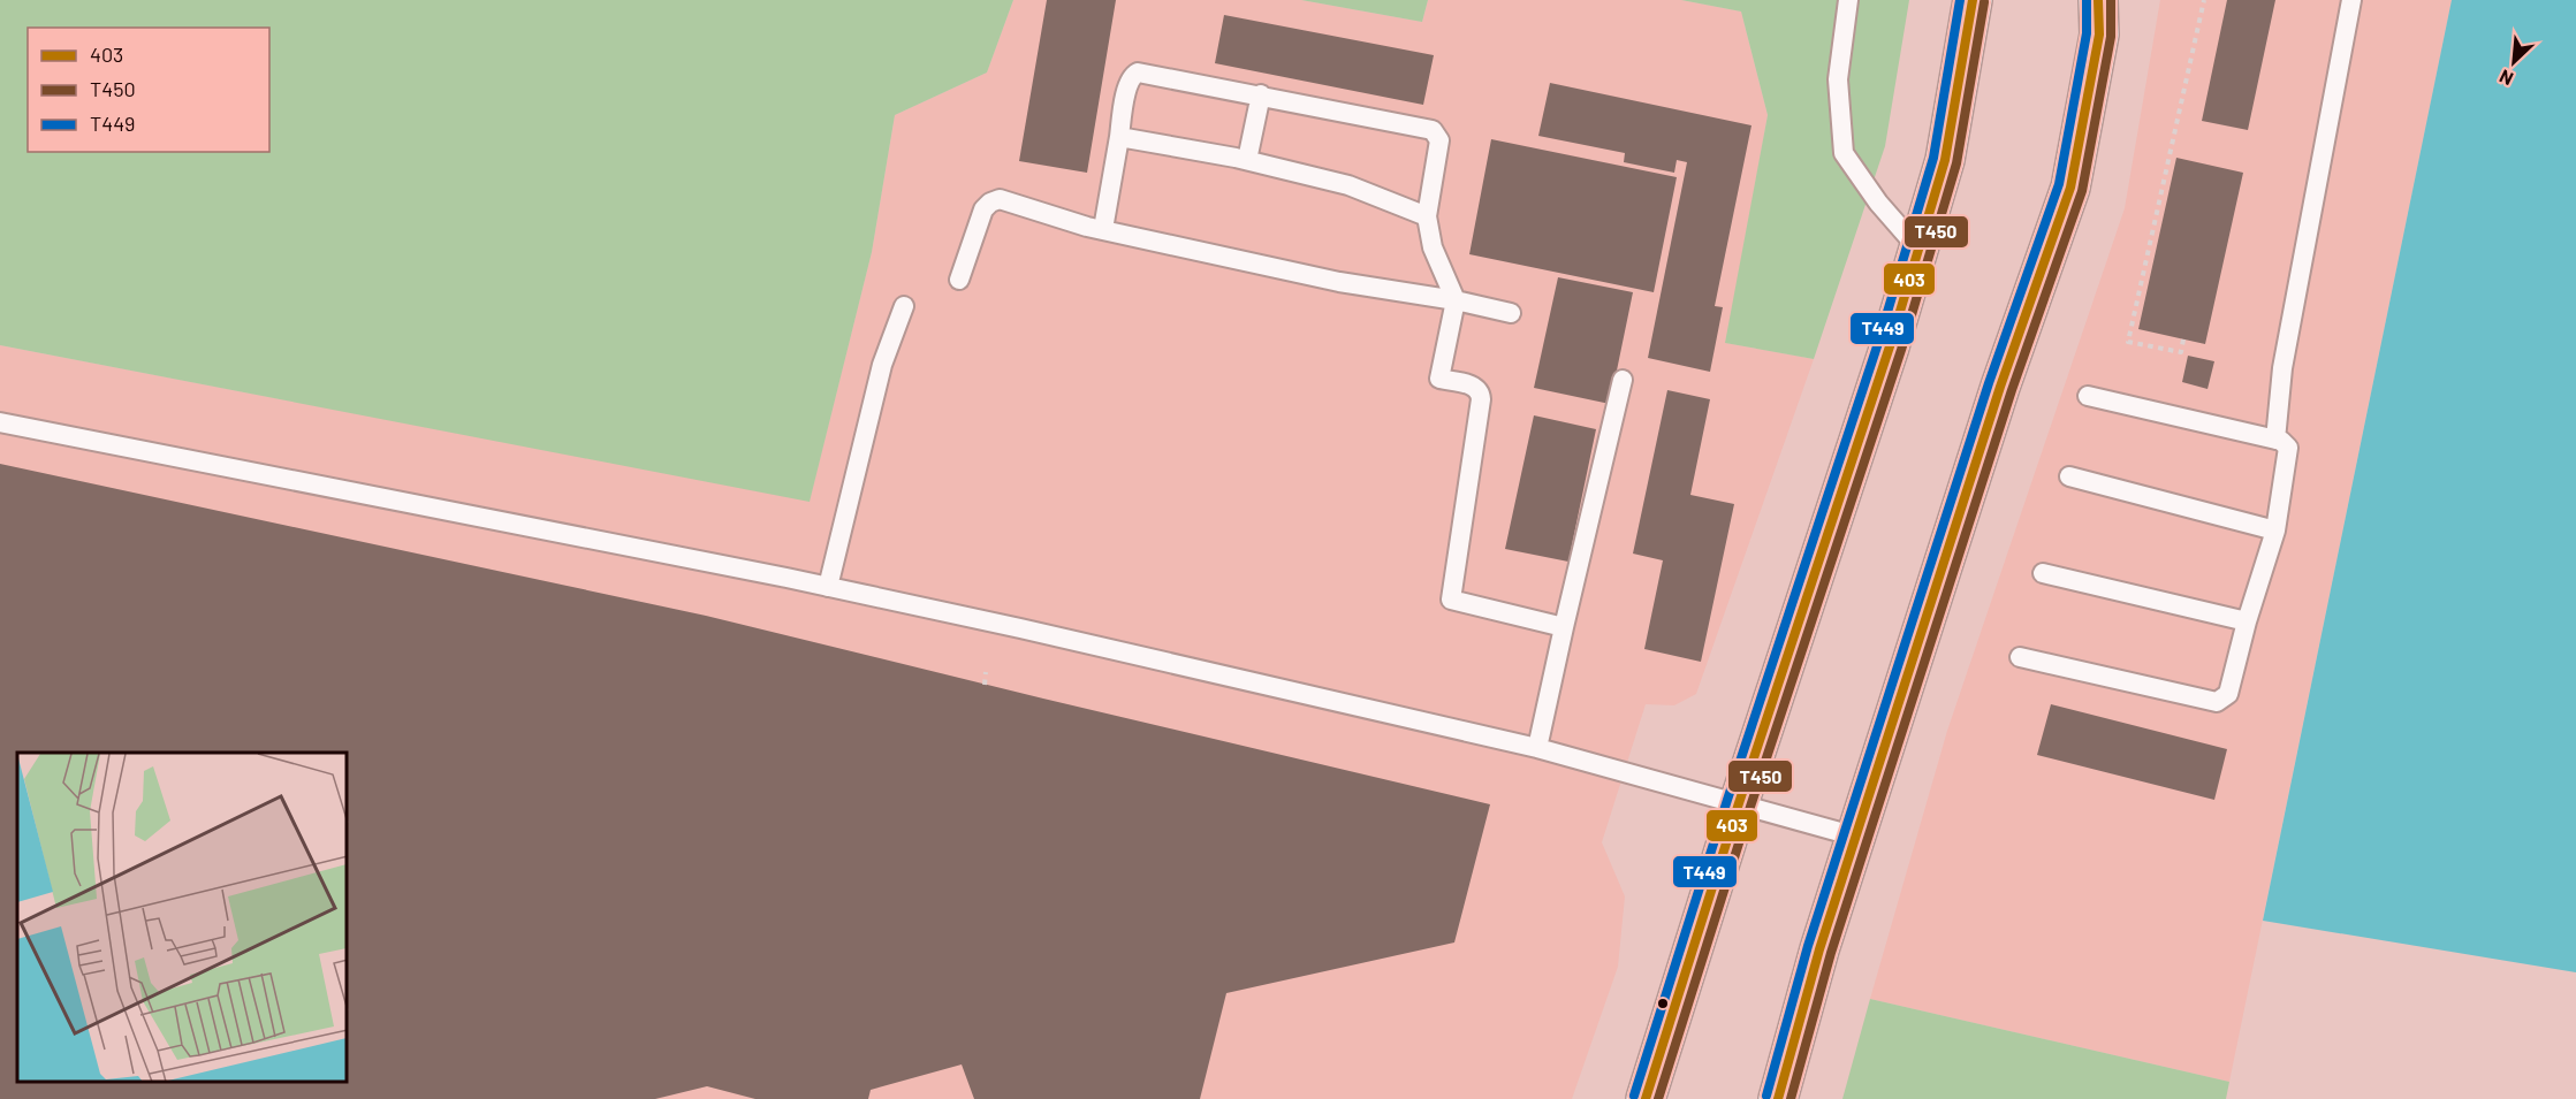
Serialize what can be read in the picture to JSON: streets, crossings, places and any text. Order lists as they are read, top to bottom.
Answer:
{
  "lines": ["transit line 403", "transit line T450", "transit line T449"],
  "legend": ["403", "T450", "T449"],
  "north": "bottom left"
}
